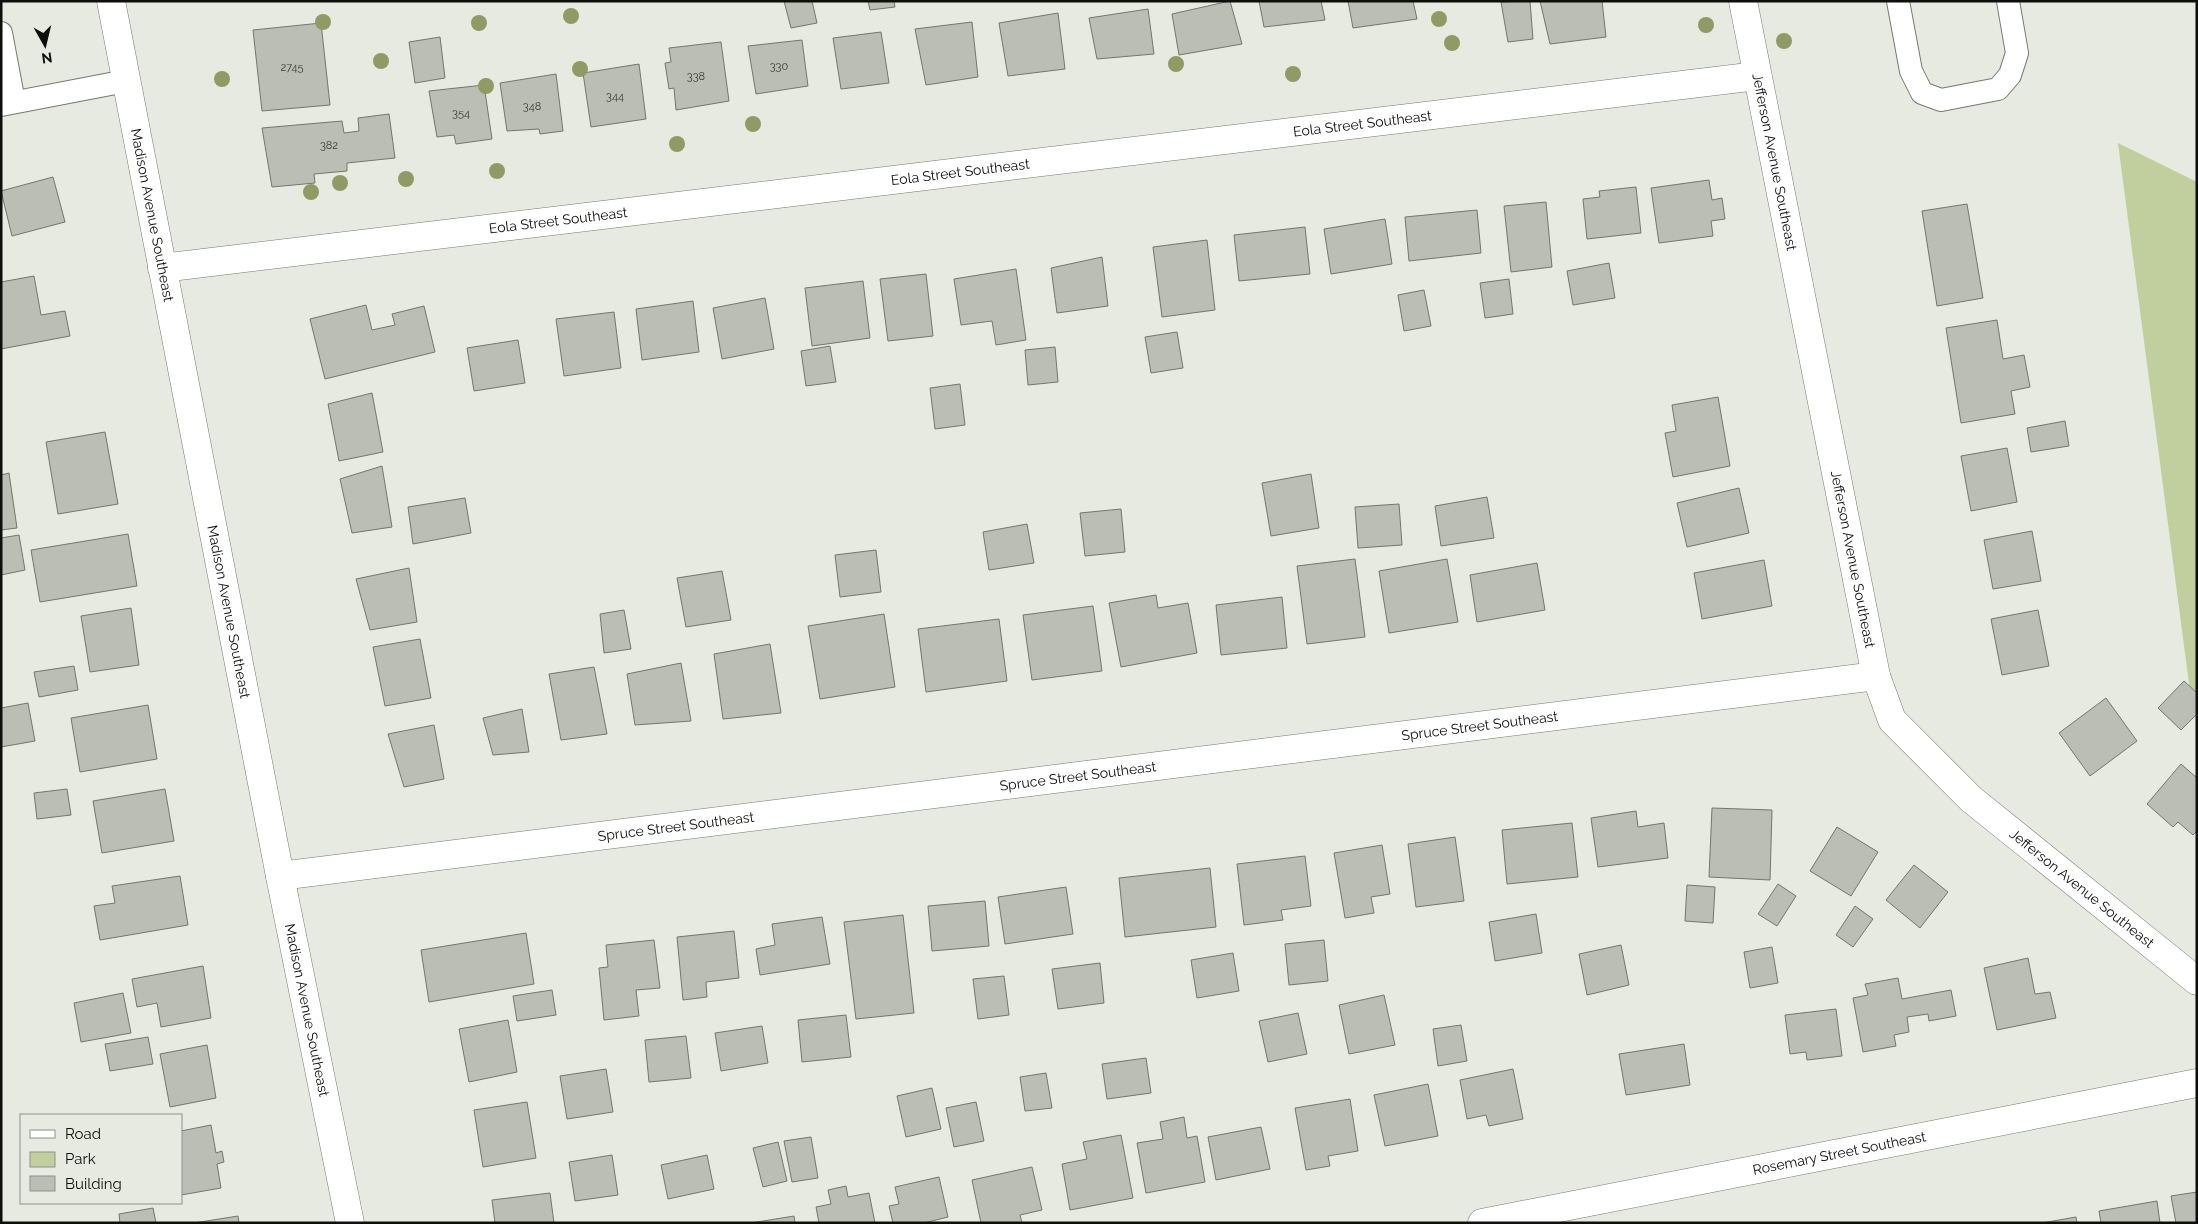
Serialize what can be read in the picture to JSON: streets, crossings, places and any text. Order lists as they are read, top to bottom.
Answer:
{
  "streets": {
    "street": [
      "Eola Street Southeast",
      "Jefferson Avenue Southeast",
      "Madison Avenue Southeast",
      "Spruce Street Southeast",
      "Rosemary Street Southeast"
    ]
  },
  "crossings": [
    ["Eola Street Southeast", "Jefferson Avenue Southeast"],
    ["Eola Street Southeast", "Madison Avenue Southeast"],
    ["Jefferson Avenue Southeast", "Spruce Street Southeast"],
    ["Madison Avenue Southeast", "Spruce Street Southeast"]
  ],
  "house_numbers": [
    "330",
    "2745",
    "338",
    "344",
    "348",
    "354",
    "382"
  ],
  "legend": ["Road", "Park", "Building"],
  "north": "bottom"
}
